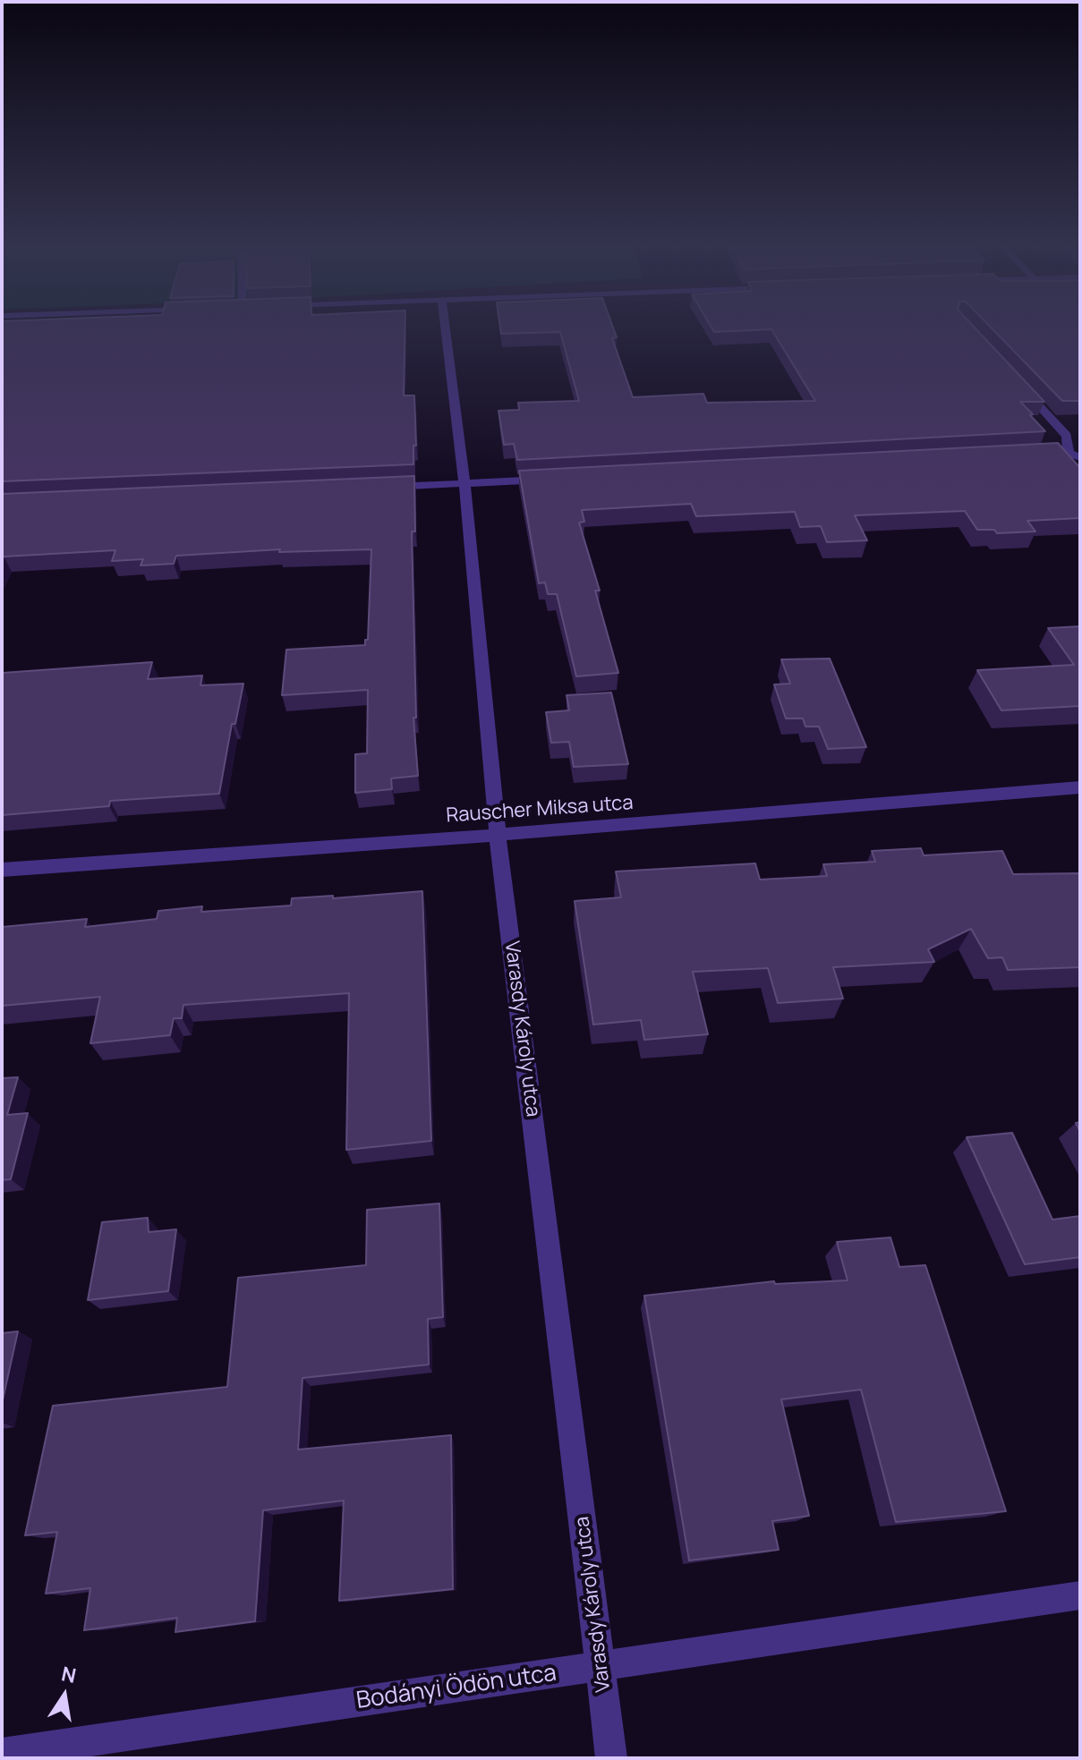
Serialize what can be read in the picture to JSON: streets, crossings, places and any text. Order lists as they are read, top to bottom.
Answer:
{
  "streets": {
    "street": ["Rauscher Miksa utca", "Varasdy Károly utca", "Bodányi Ödön utca"]
  },
  "crossings": [
    ["Rauscher Miksa utca", "Varasdy Károly utca"],
    ["Varasdy Károly utca", "Bodányi Ödön utca"]
  ],
  "north": "top"
}
